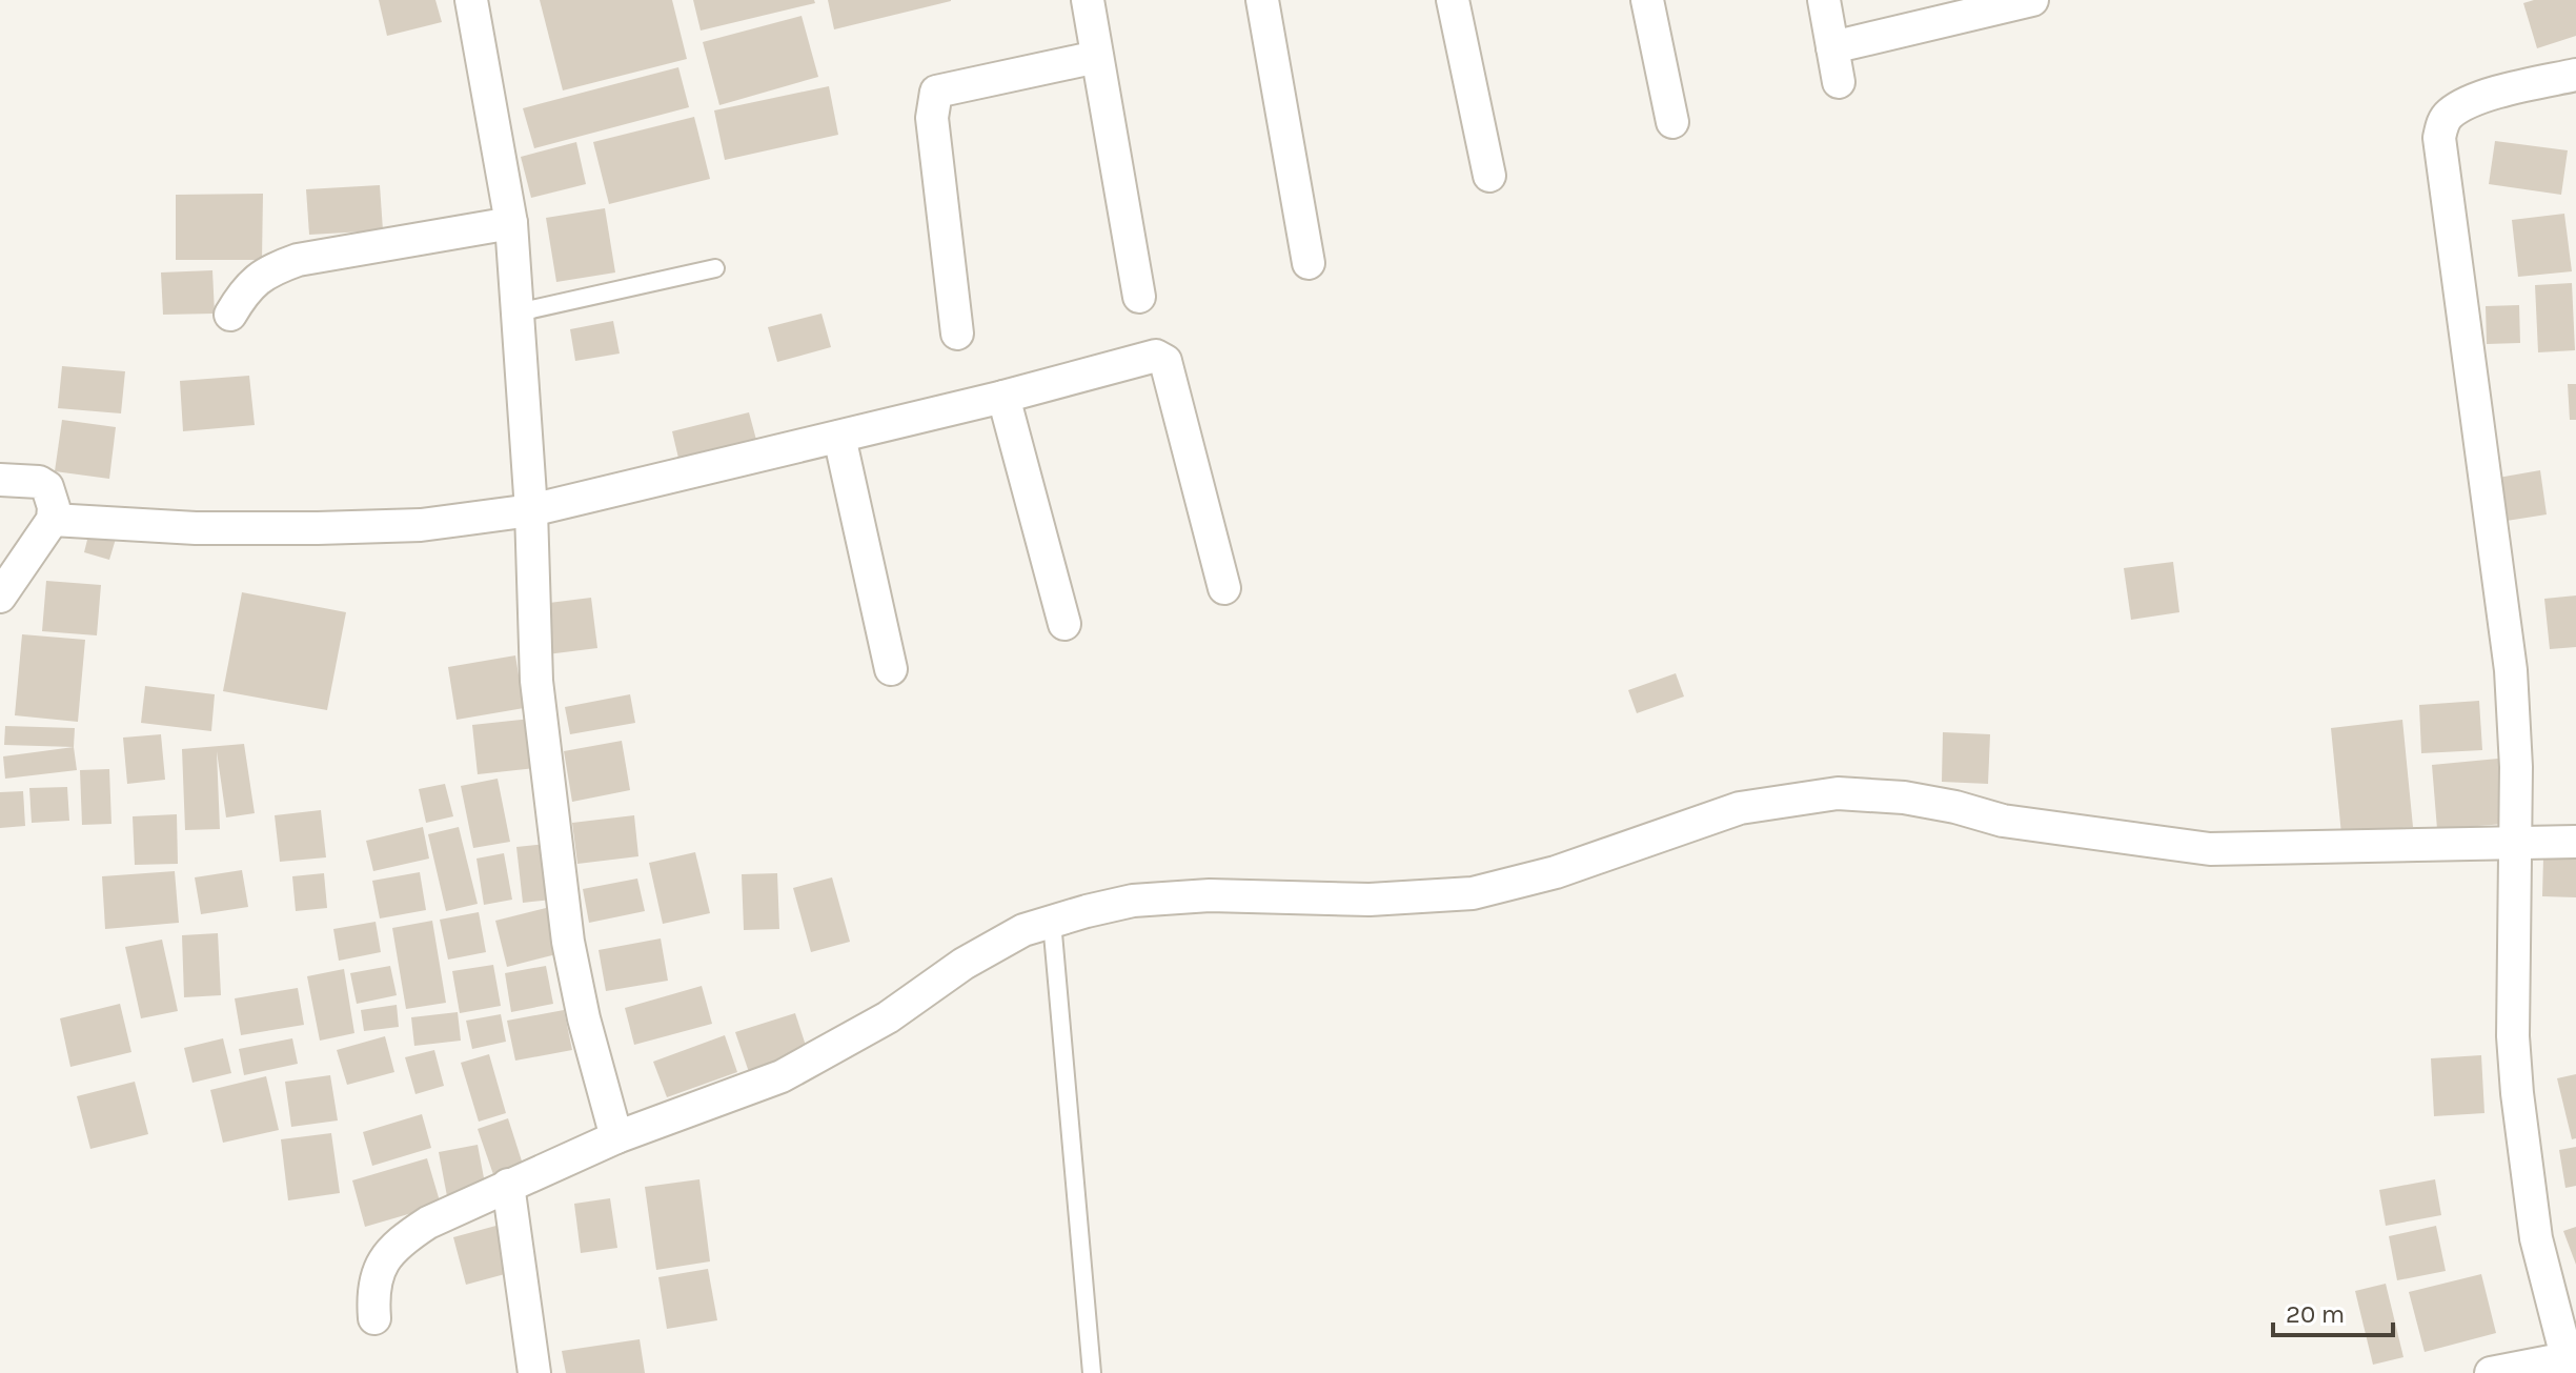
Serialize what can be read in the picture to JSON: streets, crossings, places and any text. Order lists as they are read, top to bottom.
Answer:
{
  "scale_bar": "20 m"
}
